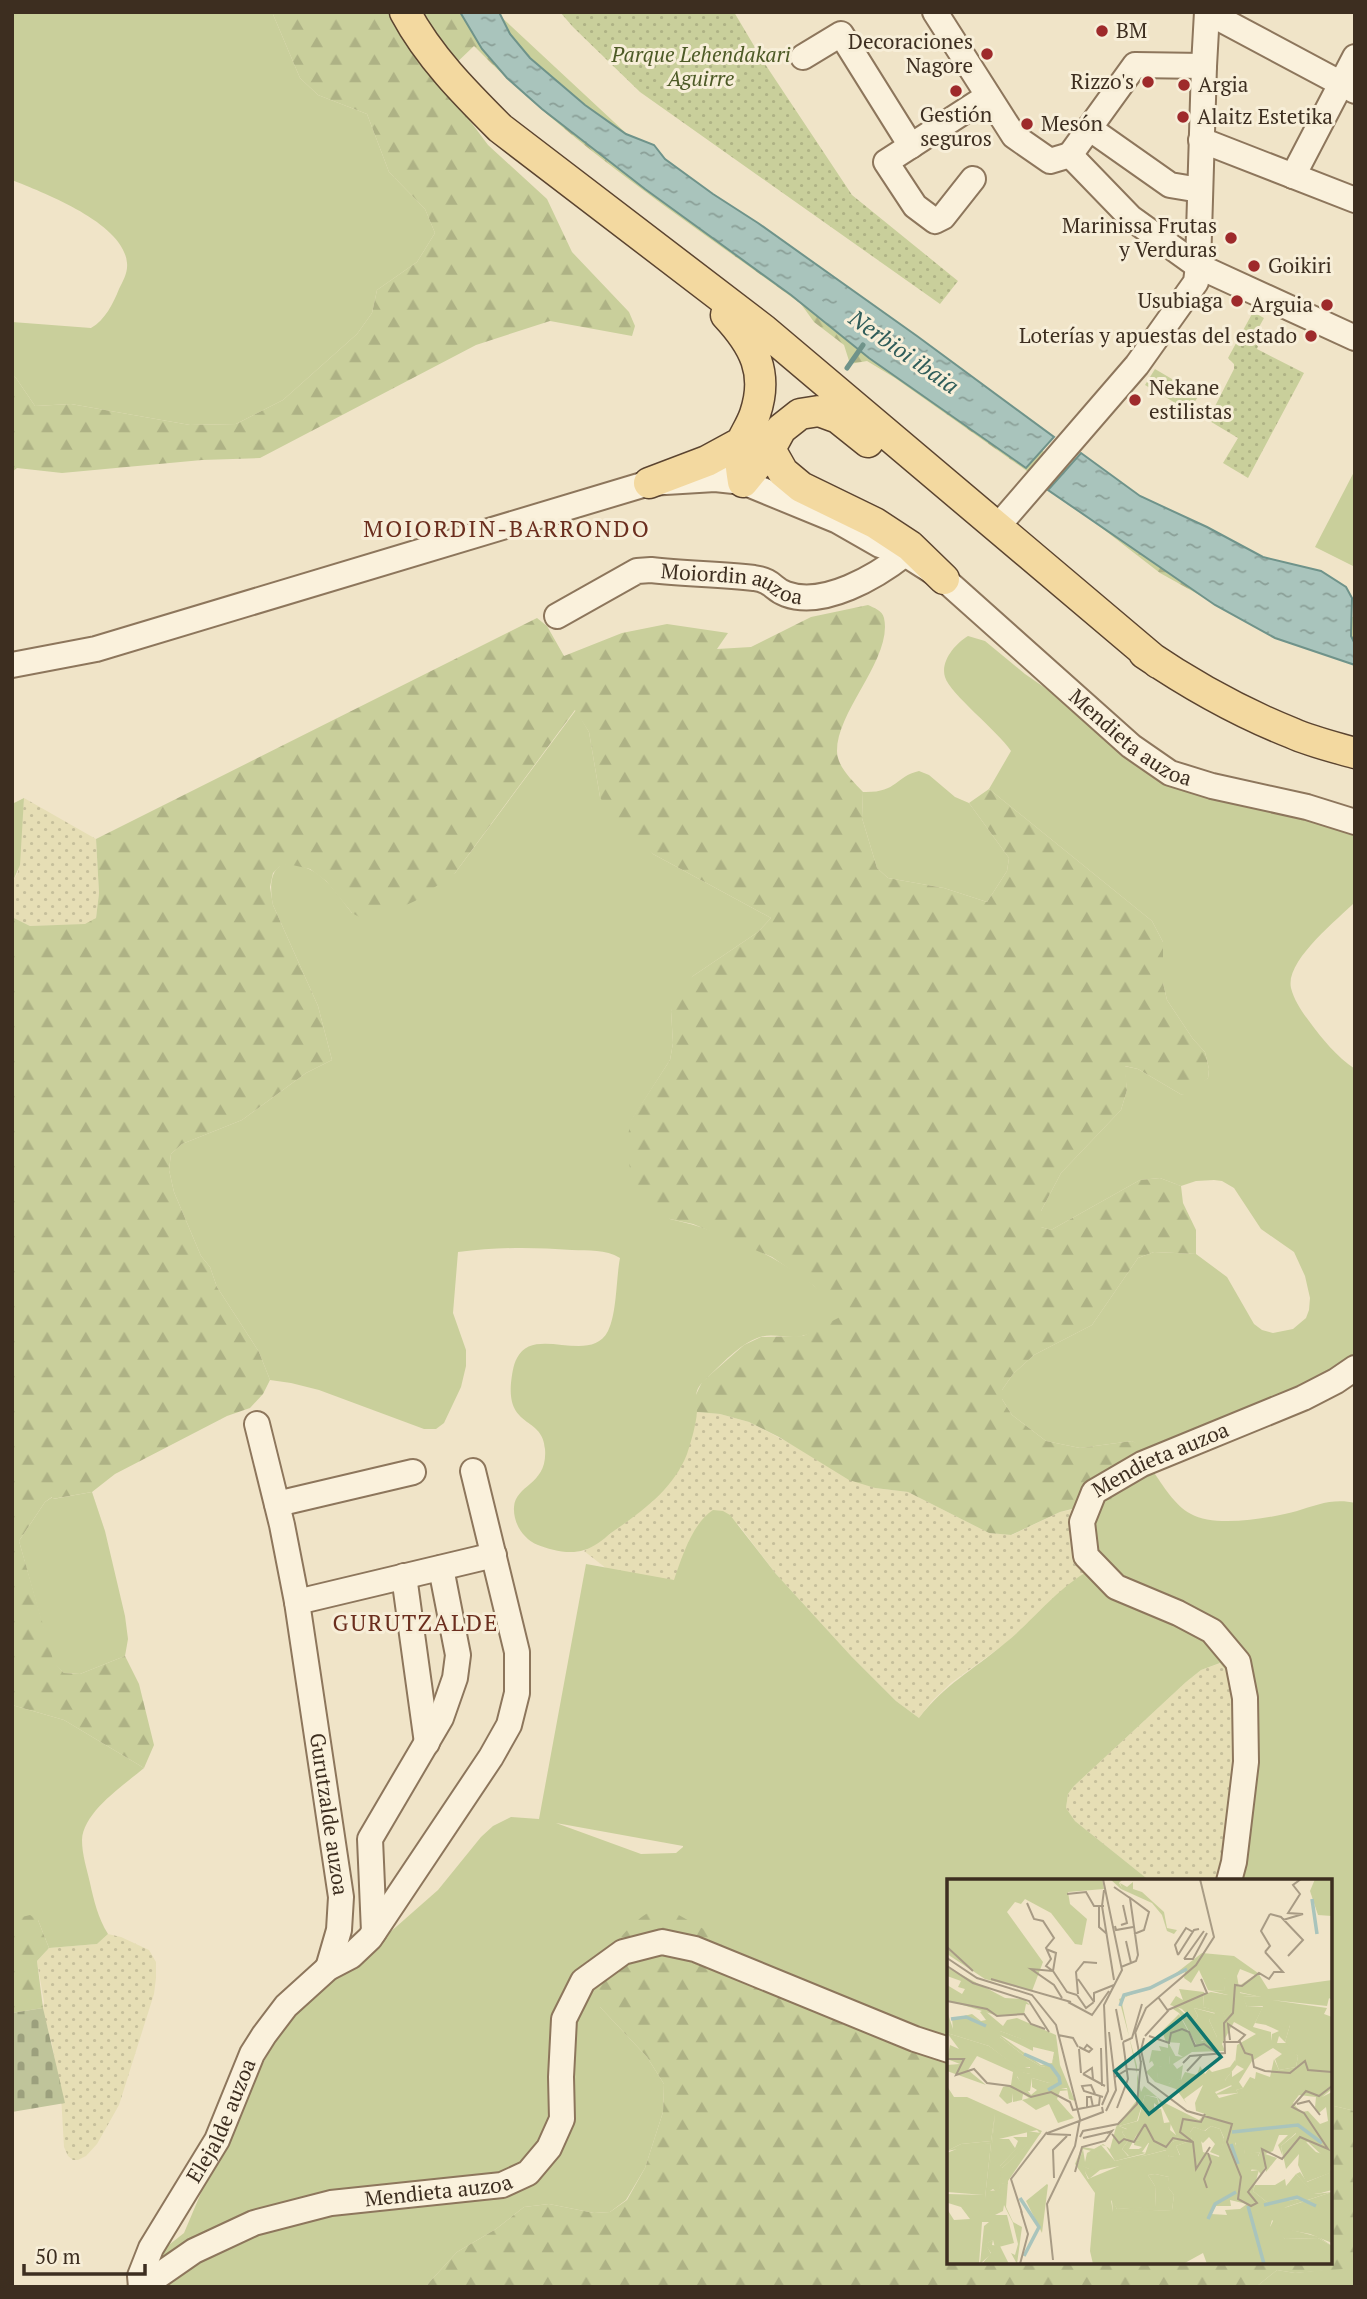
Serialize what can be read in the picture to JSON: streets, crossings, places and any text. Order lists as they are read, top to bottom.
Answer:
{
  "streets": {
    "street": [
      "Moiordin auzoa",
      "Mendieta auzoa",
      "Gurutzalde auzoa",
      "Elejalde auzoa"
    ]
  },
  "crossings": [
    ["Moiordin auzoa", "Mendieta auzoa"],
    ["Mendieta auzoa", "Elejalde auzoa"],
    ["Gurutzalde auzoa", "Elejalde auzoa"]
  ],
  "districts": ["MOIORDIN-BARRONDO", "GURUTZALDE"],
  "water": ["Nerbioi ibaia"],
  "parks": ["Parque Lehendakari Aguirre"],
  "places": [
    "BM",
    "Decoraciones Nagore",
    "Rizzo's",
    "Argia",
    "Gestión seguros",
    "Alaitz Estetika",
    "Mesón",
    "Marinissa Frutas y Verduras",
    "Goikiri",
    "Usubiaga",
    "Arguia",
    "Loterías y apuestas del estado",
    "Nekane estilistas"
  ],
  "scale_bar": "50 m"
}
